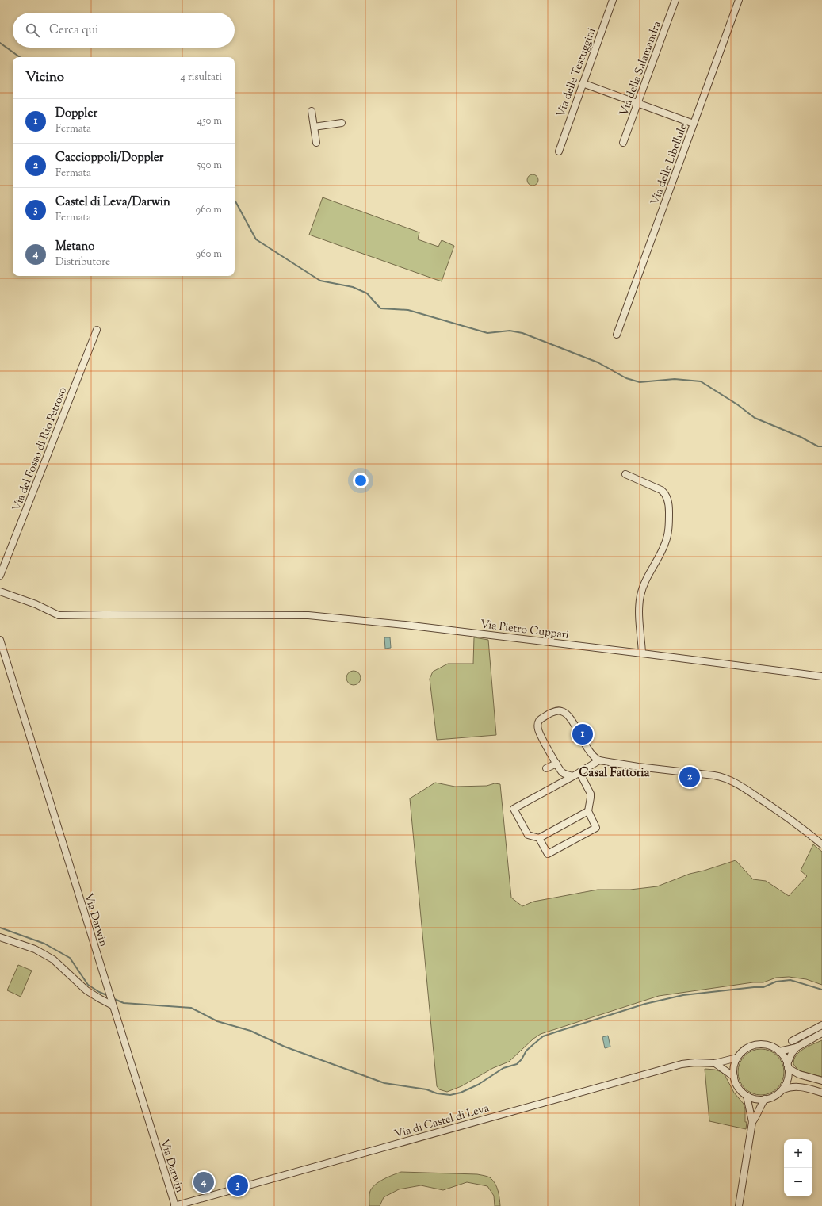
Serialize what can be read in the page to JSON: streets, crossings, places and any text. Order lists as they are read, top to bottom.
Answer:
{
  "streets": {
    "street": [
      "Via della Salamandra",
      "Via delle Testuggini",
      "Via delle Libellule",
      "Via del Fosso di Rio Petroso",
      "Via Pietro Cuppari",
      "Via Darwin",
      "Via di Castel di Leva"
    ]
  },
  "crossings": [
    ["Via Darwin", "Via di Castel di Leva"]
  ],
  "districts": ["Casal Fattoria"],
  "page": {
    "search": "Cerca qui",
    "heading": ["Vicino", "4 risultati"],
    "list": [
      {
        "mark": "1",
        "name": "Doppler",
        "note": "Fermata",
        "value": "450 m"
      },
      {
        "mark": "2",
        "name": "Caccioppoli/Doppler",
        "note": "Fermata",
        "value": "590 m"
      },
      {
        "mark": "3",
        "name": "Castel di Leva/Darwin",
        "note": "Fermata",
        "value": "960 m"
      },
      {
        "mark": "4",
        "name": "Metano",
        "note": "Distributore",
        "value": "960 m"
      }
    ],
    "pins": [
      "1",
      "2",
      "4",
      "3"
    ],
    "map_buttons": ["+", "−"]
  }
}
